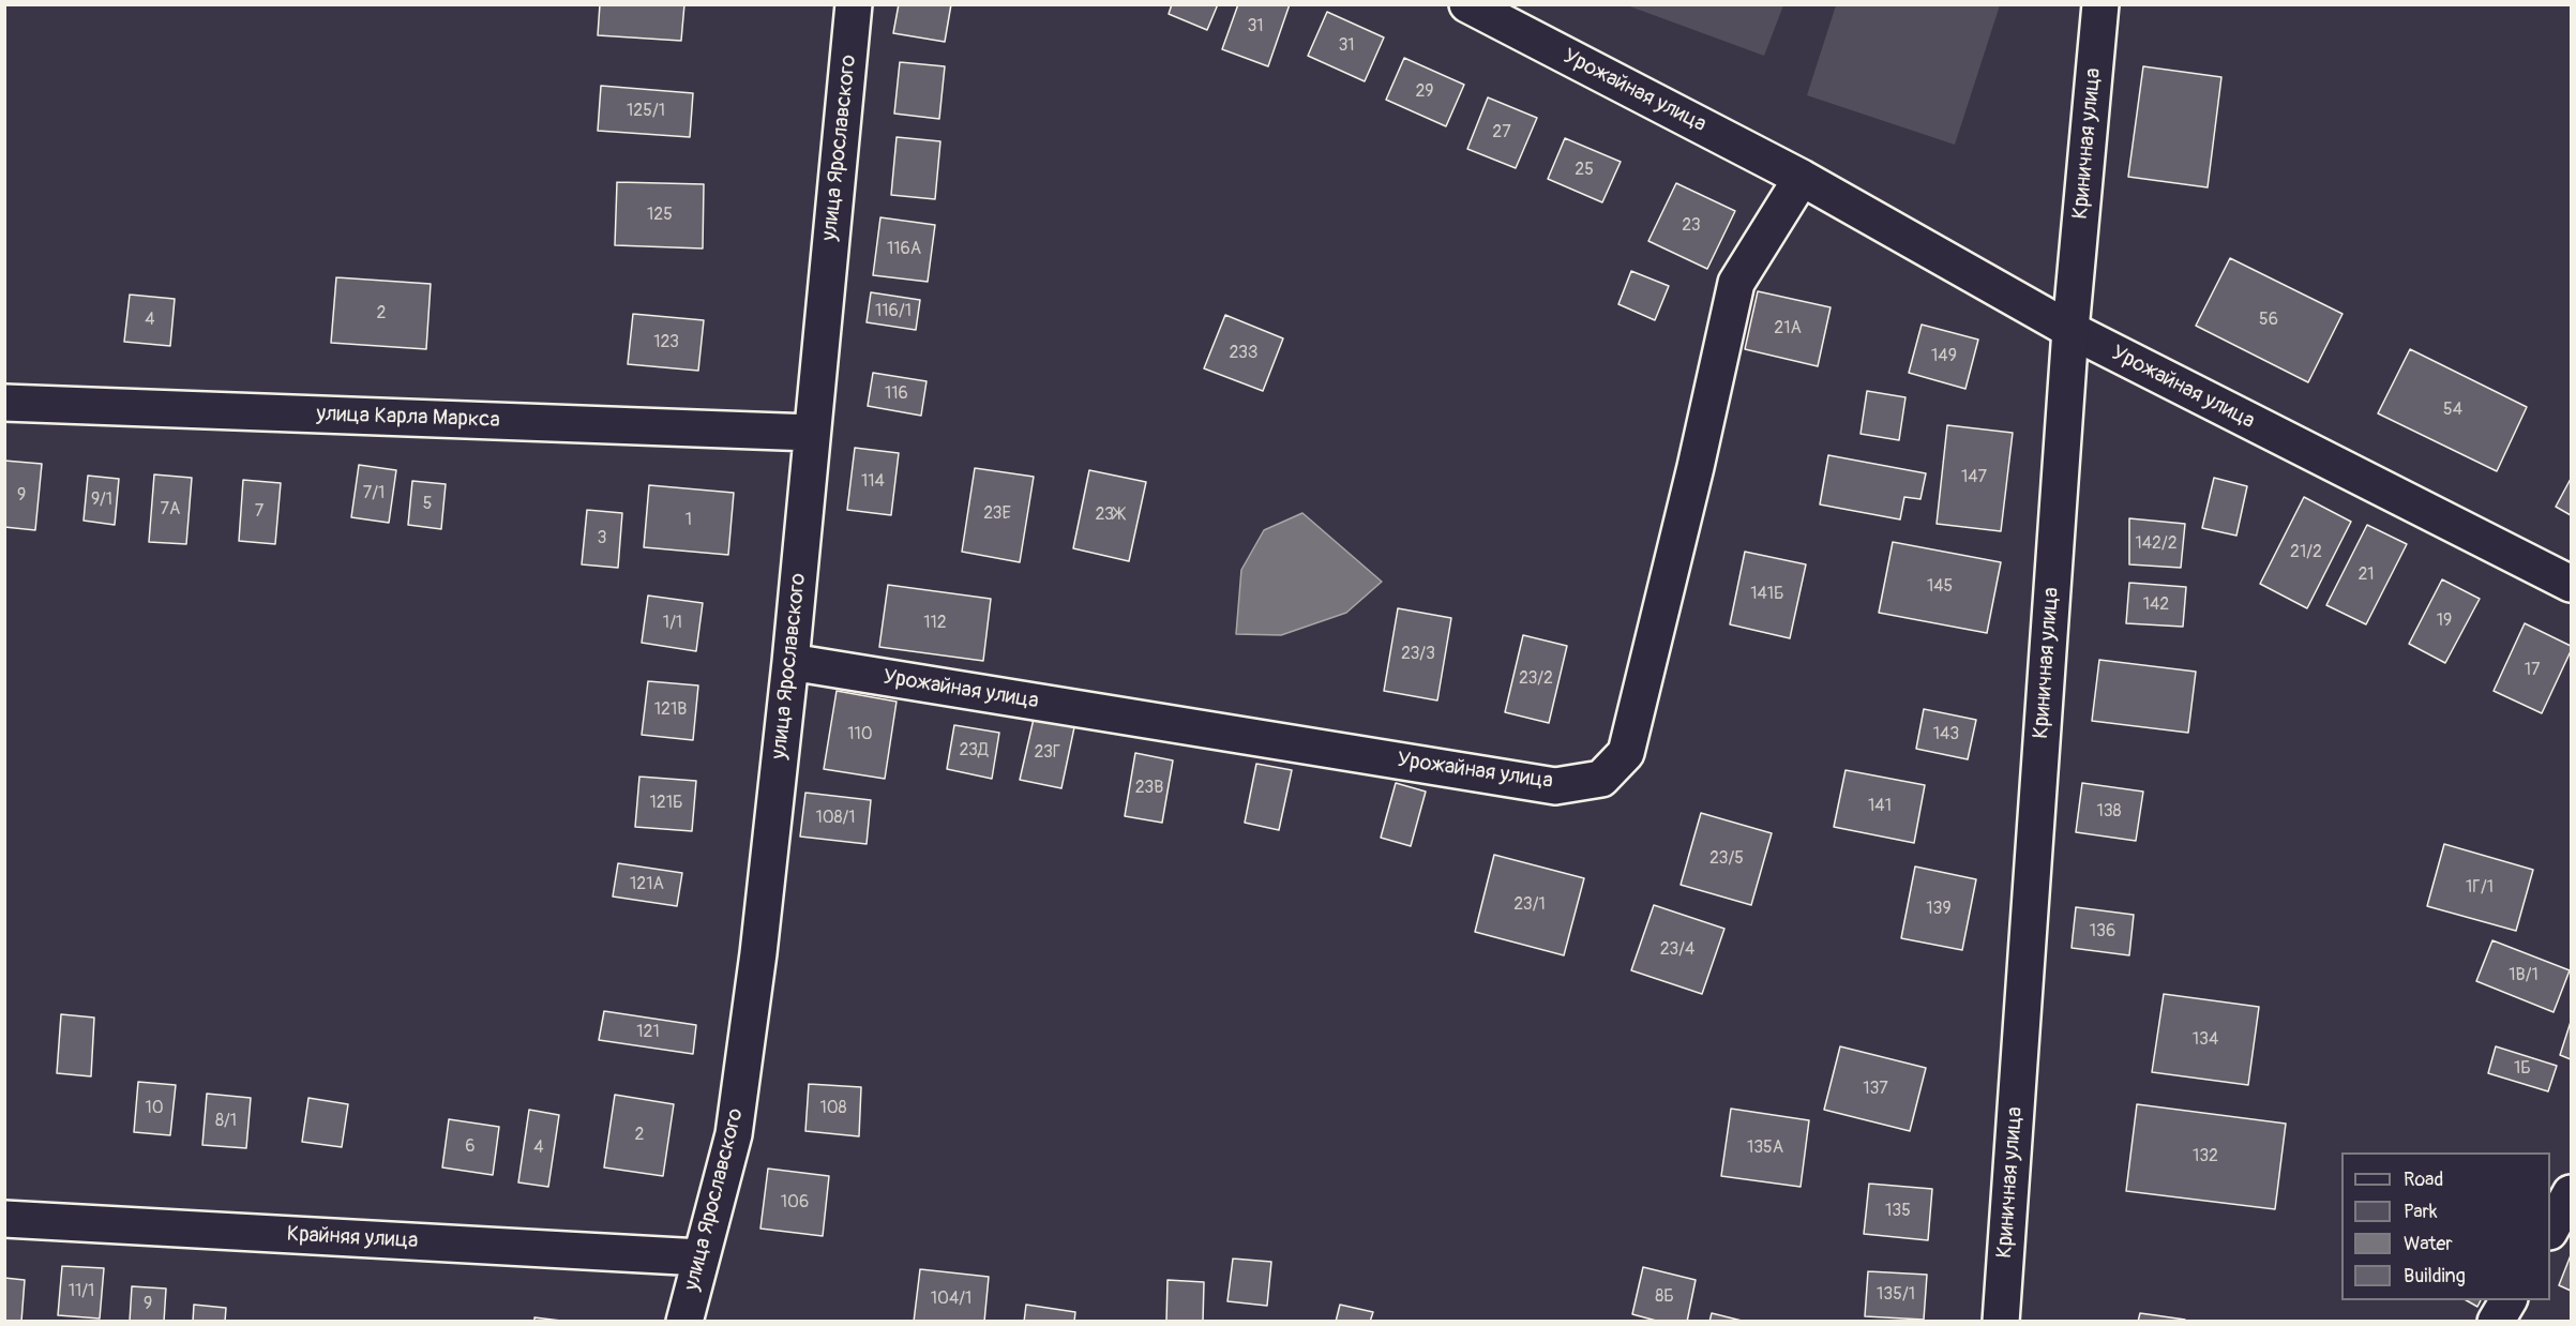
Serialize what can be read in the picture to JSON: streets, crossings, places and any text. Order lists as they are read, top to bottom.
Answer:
{
  "streets": {
    "street": [
      "Урожайная улица",
      "Криничная улица",
      "улица Ярославского",
      "улица Карла Маркса",
      "Крайняя улица"
    ]
  },
  "crossings": [
    ["Урожайная улица", "Криничная улица"],
    ["Урожайная улица", "улица Ярославского"],
    ["улица Ярославского", "улица Карла Маркса"],
    ["улица Ярославского", "Крайняя улица"]
  ],
  "house_numbers": [
    "31",
    "31",
    "29",
    "125/1",
    "27",
    "25",
    "125",
    "23",
    "116А",
    "116/1",
    "2",
    "4",
    "56",
    "21А",
    "123",
    "23З",
    "149",
    "116",
    "54",
    "147",
    "114",
    "7/1",
    "9",
    "9/1",
    "5",
    "7А",
    "7",
    "23Е",
    "23Ж",
    "1",
    "3",
    "142/2",
    "21/2",
    "21",
    "145",
    "141Б",
    "142",
    "19",
    "1/1",
    "112",
    "23/3",
    "17",
    "23/2",
    "121В",
    "110",
    "143",
    "23Д",
    "23Г",
    "23В",
    "121Б",
    "141",
    "138",
    "108/1",
    "23/5",
    "121А",
    "1Г/1",
    "23/1",
    "139",
    "136",
    "23/4",
    "1В/1",
    "121",
    "134",
    "1Б",
    "137",
    "10",
    "108",
    "8/1",
    "2",
    "6",
    "4",
    "135А",
    "132",
    "106",
    "135",
    "11/1",
    "135/1",
    "8Б",
    "104/1",
    "9"
  ],
  "legend": [
    "Road",
    "Park",
    "Water",
    "Building"
  ]
}
